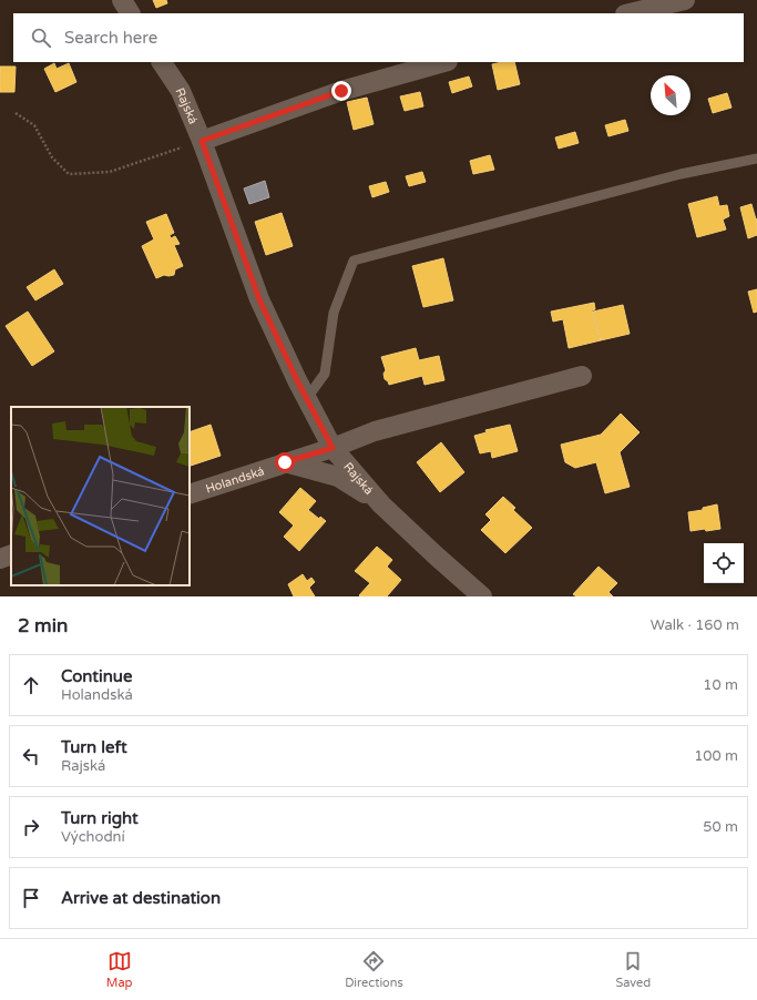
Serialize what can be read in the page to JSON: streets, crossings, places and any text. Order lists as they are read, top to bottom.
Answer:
{
  "streets": {
    "street": ["Rajská", "Holandská"]
  },
  "crossings": [
    ["Rajská", "Holandská"]
  ],
  "north": "top left",
  "page": {
    "search": "Search here",
    "heading": ["2 min", "Walk · 160 m"],
    "list": [
      ["Continue", "Holandská", "10 m"],
      ["Turn left", "Rajská", "100 m"],
      ["Turn right", "Východní", "50 m"],
      "Arrive at destination"
    ],
    "nav": ["Map", "Directions", "Saved"]
  }
}
